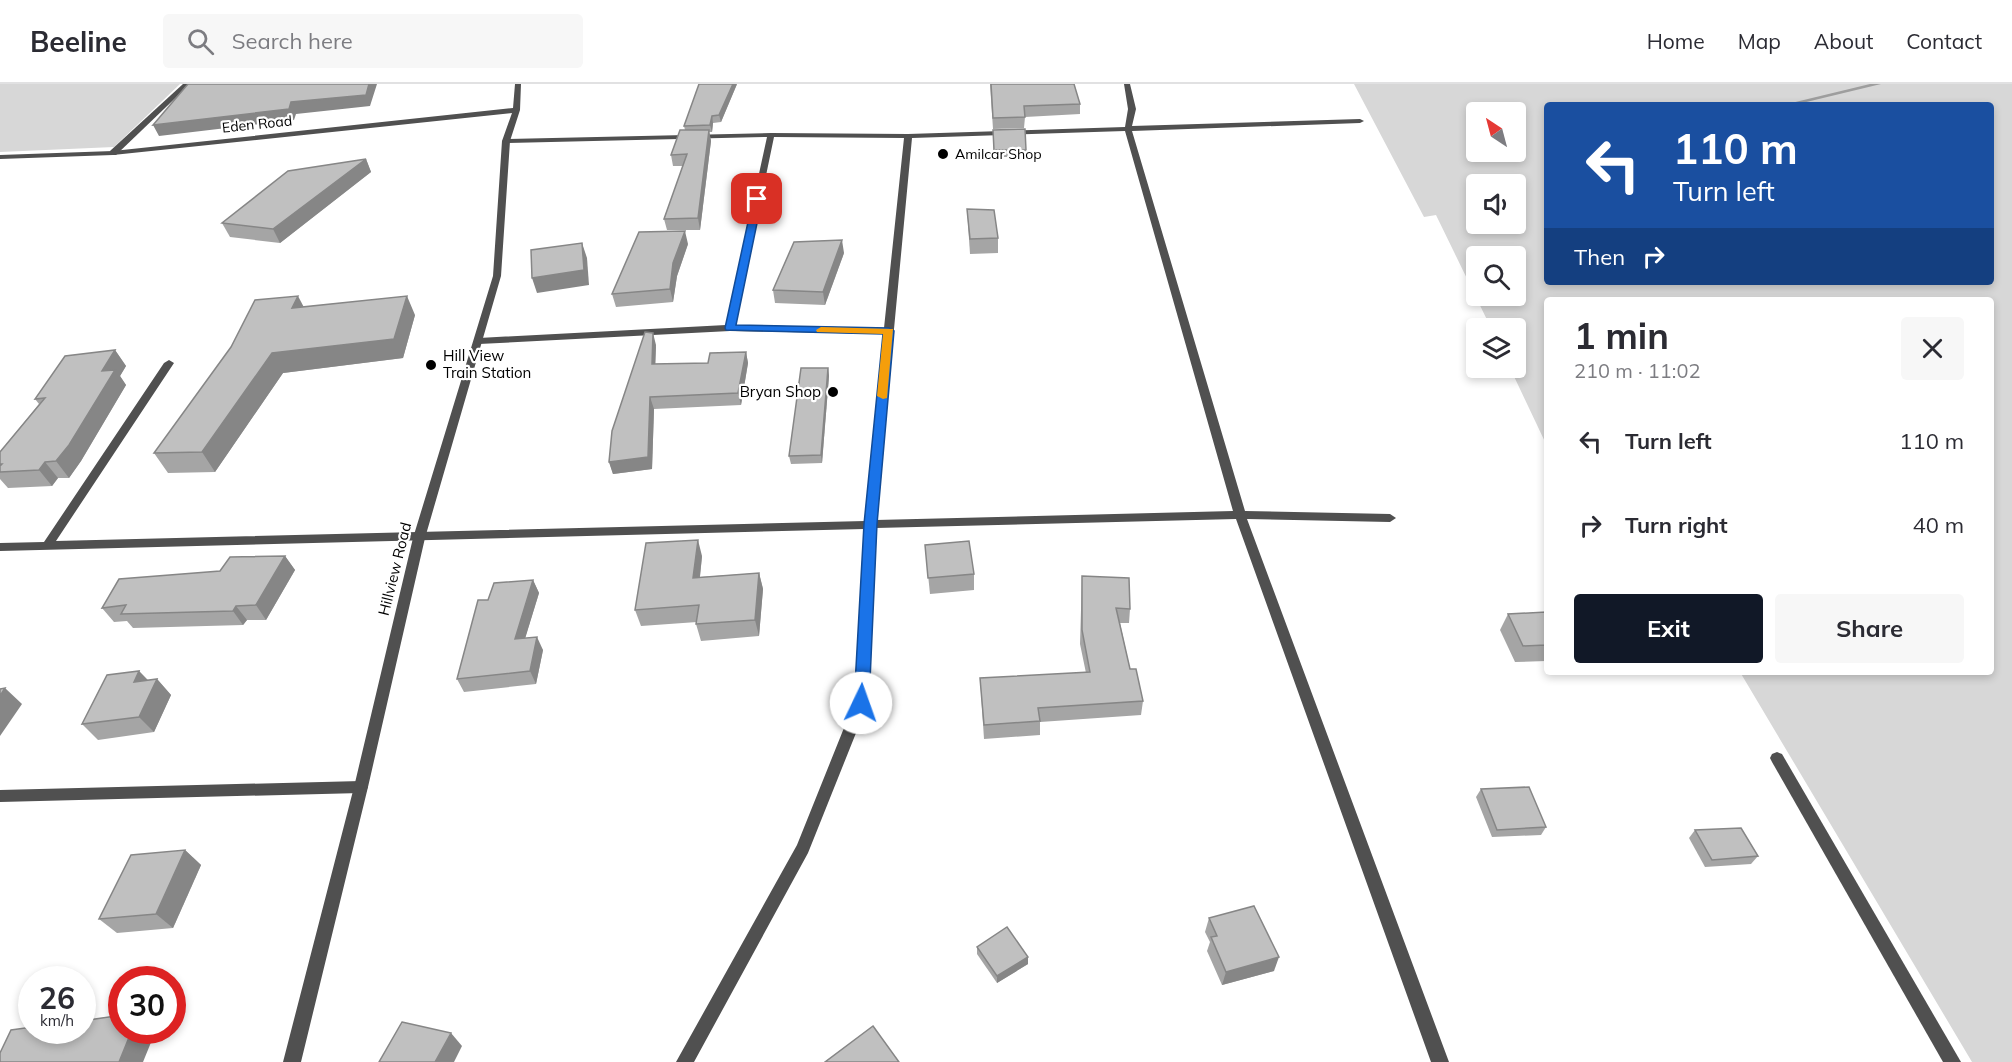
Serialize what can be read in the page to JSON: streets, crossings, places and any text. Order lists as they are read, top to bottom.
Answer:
{
  "streets": {
    "street": ["Eden Road", "Hillview Road"]
  },
  "crossings": [
    ["Eden Road", "Hillview Road"]
  ],
  "places": ["Amilcar Shop", "Hill View Train Station", "Bryan Shop"],
  "north": "top left",
  "page": {
    "header": "Beeline",
    "search": "Search here",
    "nav": [
      "Home",
      "Map",
      "About",
      "Contact"
    ],
    "turn": ["110 m", "Turn left"],
    "then": "Then",
    "heading": ["1 min", "210 m · 11:02"],
    "list": [
      {
        "name": "Turn left",
        "value": "110 m"
      },
      {
        "name": "Turn right",
        "value": "40 m"
      }
    ],
    "buttons": ["Exit", "Share"],
    "speed": "26 km/h",
    "limit": "30"
  }
}
